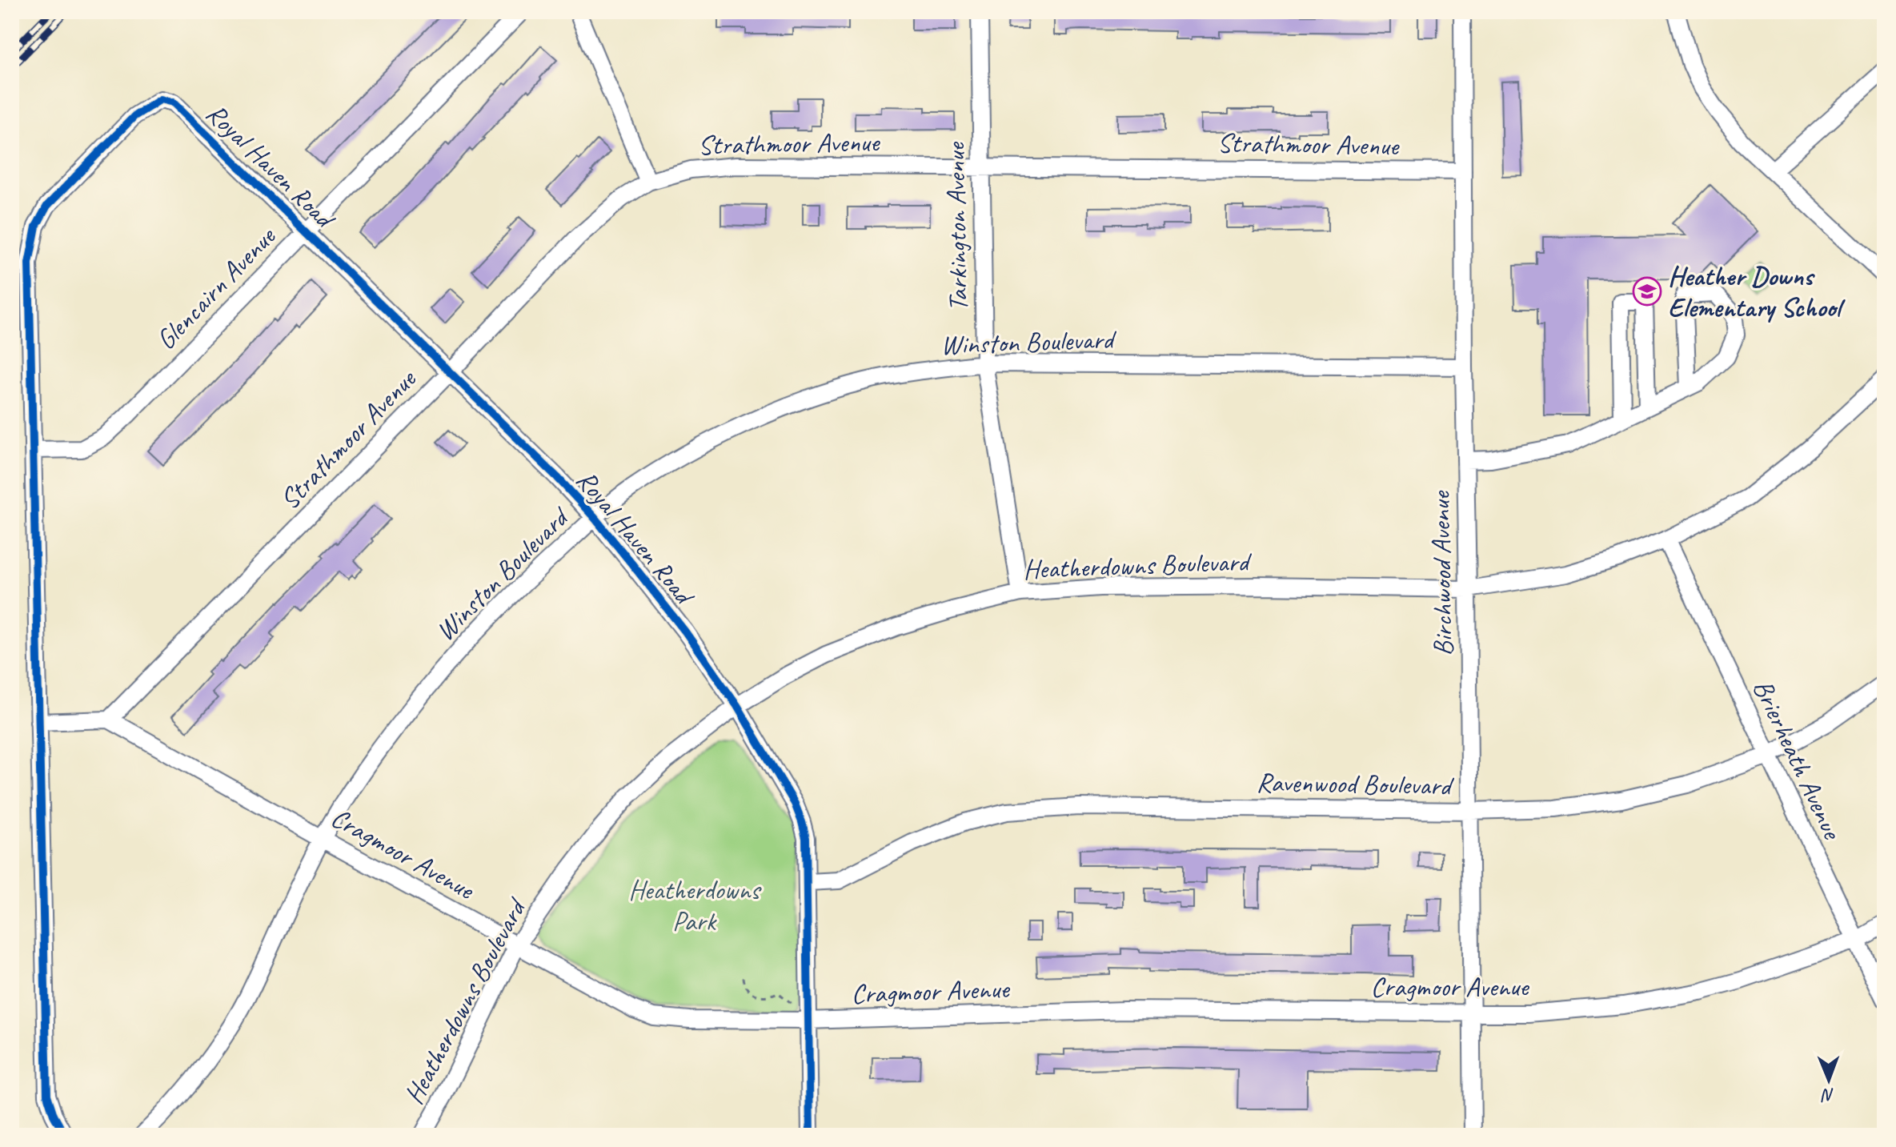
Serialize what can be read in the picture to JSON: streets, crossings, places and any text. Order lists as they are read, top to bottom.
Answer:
{
  "streets": {
    "street": [
      "Strathmoor Avenue",
      "Royal Haven Road",
      "Tarkington Avenue",
      "Glencairn Avenue",
      "Winston Boulevard",
      "Heatherdowns Boulevard",
      "Birchwood Avenue",
      "Brierheath Avenue",
      "Ravenwood Boulevard",
      "Cragmoor Avenue"
    ]
  },
  "crossings": [
    ["Strathmoor Avenue", "Royal Haven Road"],
    ["Strathmoor Avenue", "Tarkington Avenue"],
    ["Strathmoor Avenue", "Birchwood Avenue"],
    ["Strathmoor Avenue", "Cragmoor Avenue"],
    ["Royal Haven Road", "Glencairn Avenue"],
    ["Royal Haven Road", "Winston Boulevard"],
    ["Royal Haven Road", "Heatherdowns Boulevard"],
    ["Royal Haven Road", "Ravenwood Boulevard"],
    ["Royal Haven Road", "Cragmoor Avenue"],
    ["Tarkington Avenue", "Winston Boulevard"],
    ["Tarkington Avenue", "Heatherdowns Boulevard"],
    ["Winston Boulevard", "Birchwood Avenue"],
    ["Winston Boulevard", "Cragmoor Avenue"],
    ["Heatherdowns Boulevard", "Birchwood Avenue"],
    ["Heatherdowns Boulevard", "Brierheath Avenue"],
    ["Heatherdowns Boulevard", "Cragmoor Avenue"],
    ["Birchwood Avenue", "Ravenwood Boulevard"],
    ["Birchwood Avenue", "Cragmoor Avenue"],
    ["Brierheath Avenue", "Ravenwood Boulevard"],
    ["Brierheath Avenue", "Cragmoor Avenue"]
  ],
  "parks": ["Heatherdowns Park"],
  "places": {
    "school or university": ["Heather Downs Elementary School"]
  },
  "north": "bottom"
}
